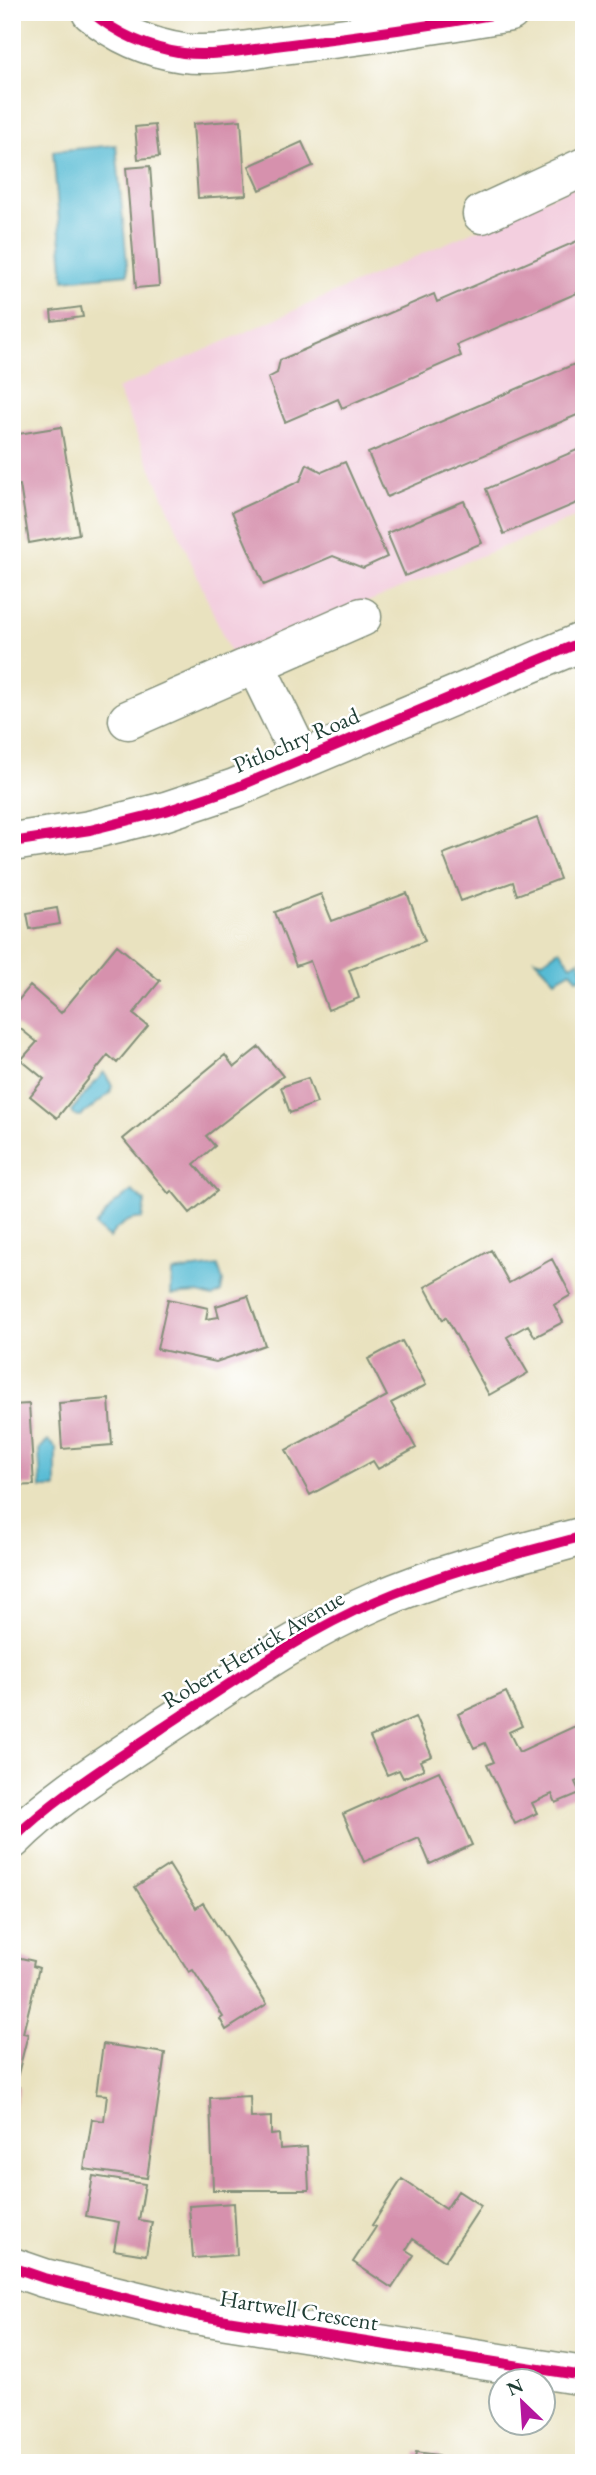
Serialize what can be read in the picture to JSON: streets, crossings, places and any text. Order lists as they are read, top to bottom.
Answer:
{
  "streets": {
    "street": ["Pitlochry Road", "Robert Herrick Avenue", "Hartwell Crescent"]
  },
  "north": "top left"
}
